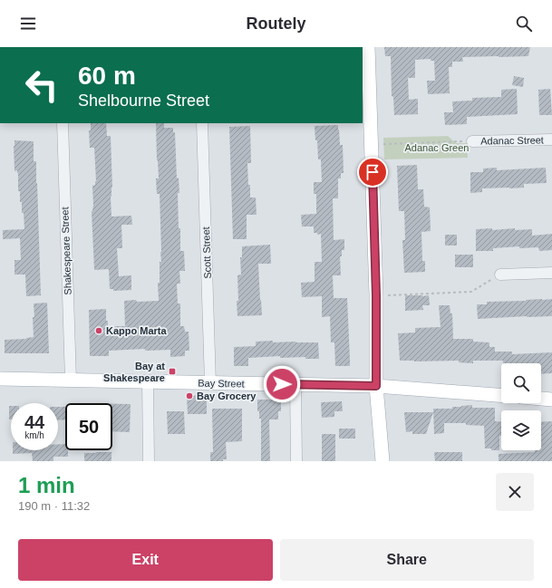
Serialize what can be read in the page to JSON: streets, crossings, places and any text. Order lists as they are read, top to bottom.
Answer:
{
  "streets": {
    "main road": ["Bay Street"],
    "street": ["Adanac Street", "Shakespeare Street", "Scott Street"]
  },
  "crossings": [
    ["Shakespeare Street", "Bay Street"],
    ["Scott Street", "Bay Street"]
  ],
  "parks": ["Adanac Green"],
  "places": {
    "other": ["Kappo Marta", "Bay Grocery"],
    "transit": ["Bay at Shakespeare"]
  },
  "page": {
    "header": "Routely",
    "turn": ["60 m", "Shelbourne Street"],
    "speed": "44 km/h",
    "limit": "50",
    "heading": ["1 min", "190 m · 11:32"],
    "buttons": ["Exit", "Share"]
  }
}
